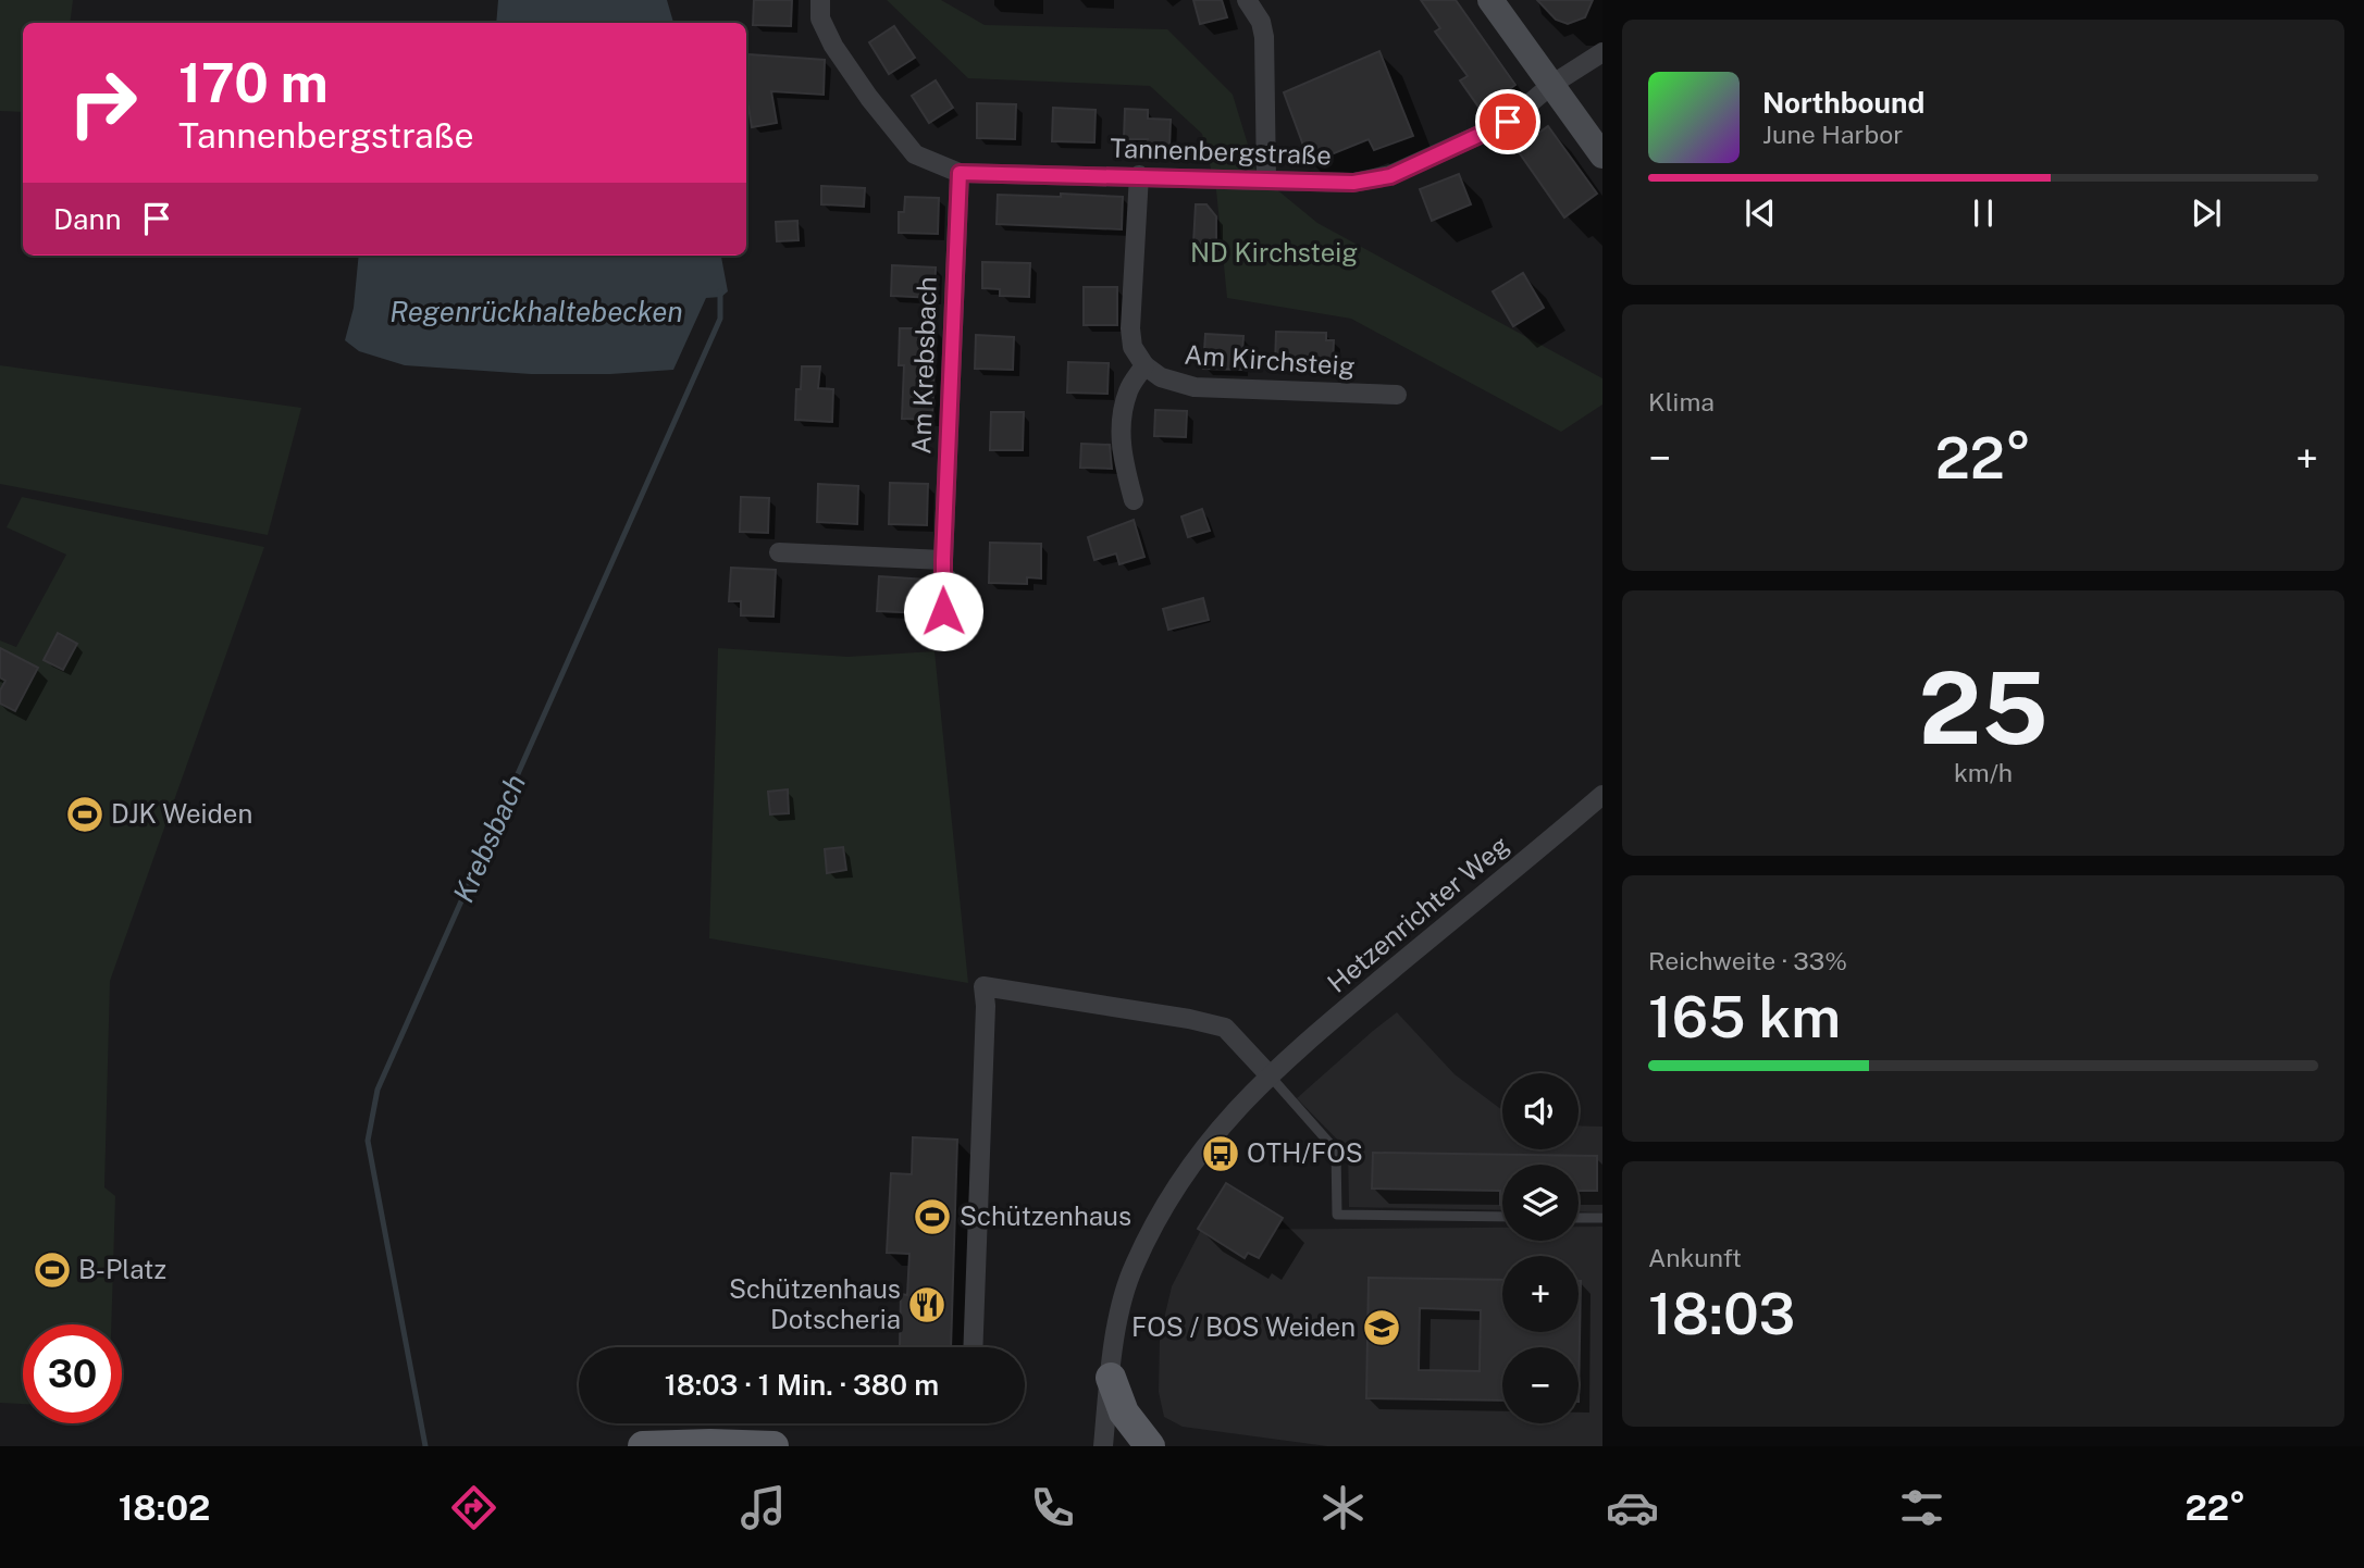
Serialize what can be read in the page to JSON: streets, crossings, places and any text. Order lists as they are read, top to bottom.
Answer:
{
  "streets": {
    "street": [
      "Tannenbergstraße",
      "Am Kirchsteig",
      "Am Krebsbach",
      "Hetzenrichter Weg"
    ]
  },
  "crossings": [
    ["Tannenbergstraße", "Am Kirchsteig"],
    ["Tannenbergstraße", "Am Krebsbach"]
  ],
  "water": ["Regenrückhaltebecken", "Krebsbach"],
  "parks": ["ND Kirchsteig"],
  "places": {
    "sports": ["DJK Weiden", "Schützenhaus", "B-Platz"],
    "bus stop": ["OTH/FOS"],
    "restaurant": ["Schützenhaus Dotscheria"],
    "school or university": ["FOS / BOS Weiden"]
  },
  "page": {
    "turn": ["170 m", "Tannenbergstraße"],
    "song": ["Northbound", "June Harbor"],
    "then": "Dann",
    "tile": [
      "Klima",
      ["25", "km/h"],
      ["Reichweite · 33%", "165 km"],
      ["Ankunft", "18:03"]
    ],
    "heat": ["−", "22°", "+"],
    "map_buttons": ["+", "−"],
    "limit": "30",
    "trip": "18:03 · 1 Min. · 380 m",
    "tabs": ["18:02", "22°"]
  }
}
